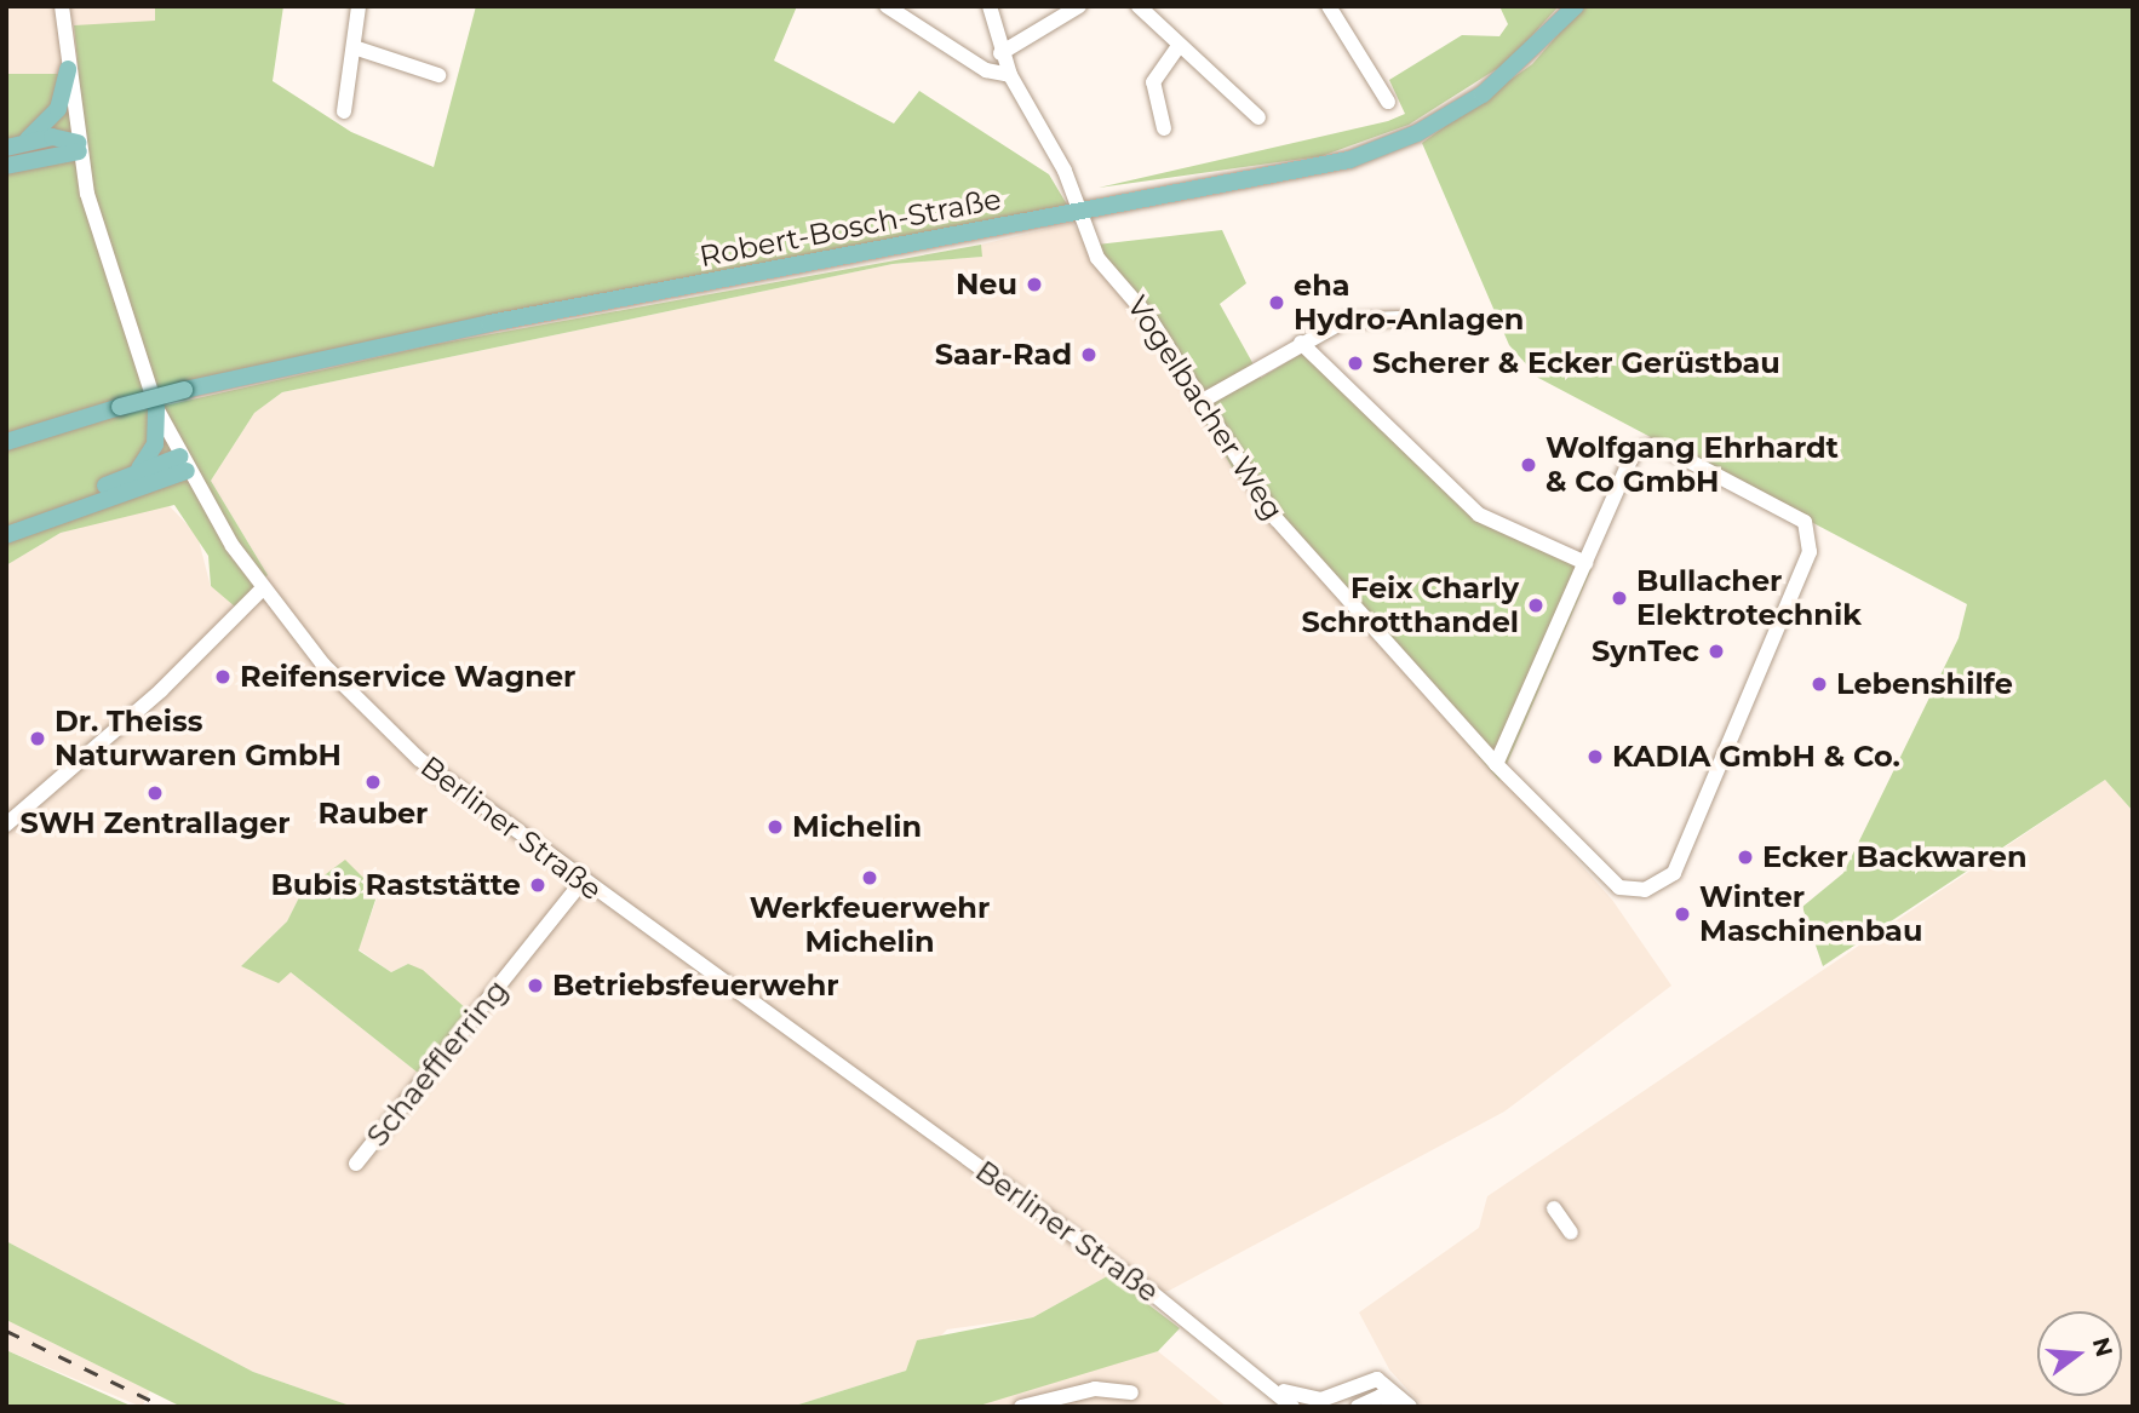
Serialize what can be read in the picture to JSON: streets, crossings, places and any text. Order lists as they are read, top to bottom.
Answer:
{
  "streets": {
    "main road": ["Robert-Bosch-Straße"],
    "street": ["Vogelbacher Weg", "Berliner Straße", "Schaefflerring"]
  },
  "crossings": [
    ["Robert-Bosch-Straße", "Vogelbacher Weg"],
    ["Berliner Straße", "Schaefflerring"]
  ],
  "places": [
    "Neu",
    "eha Hydro-Anlagen",
    "Saar-Rad",
    "Scherer & Ecker Gerüstbau",
    "Wolfgang Ehrhardt & Co GmbH",
    "Bullacher Elektrotechnik",
    "Feix Charly Schrotthandel",
    "SynTec",
    "Reifenservice Wagner",
    "Lebenshilfe",
    "Dr. Theiss Naturwaren GmbH",
    "KADIA GmbH & Co.",
    "Rauber",
    "SWH Zentrallager",
    "Michelin",
    "Ecker Backwaren",
    "Werkfeuerwehr Michelin",
    "Bubis Raststätte",
    "Winter Maschinenbau",
    "Betriebsfeuerwehr"
  ],
  "north": "right"
}
